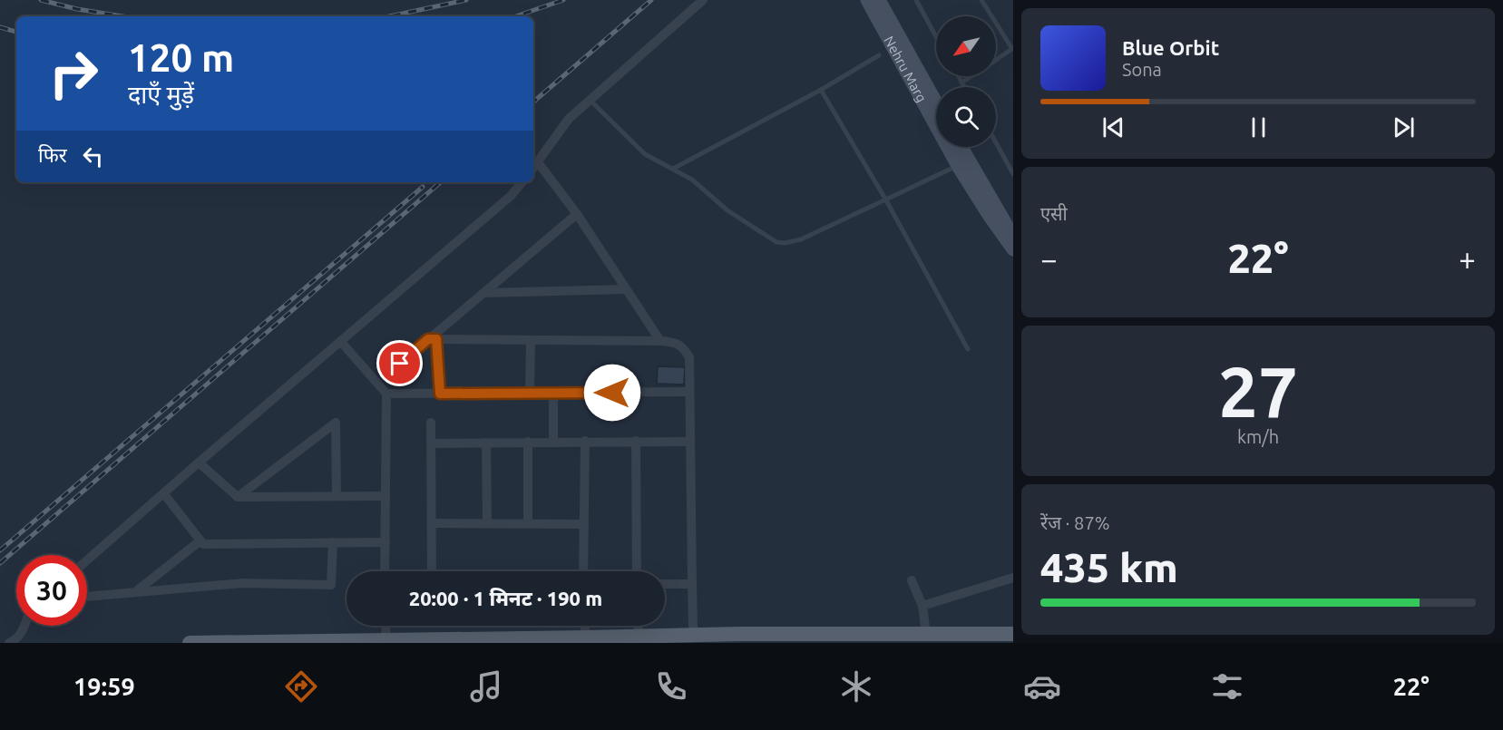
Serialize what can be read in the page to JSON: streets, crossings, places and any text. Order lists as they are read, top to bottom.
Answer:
{
  "streets": {
    "street": ["Nehru Marg"]
  },
  "north": "bottom left",
  "page": {
    "turn": ["120 m", "दाएँ मुड़ें"],
    "song": ["Blue Orbit", "Sona"],
    "then": "फिर",
    "tile": [
      "एसी",
      ["27", "km/h"],
      ["रेंज · 87%", "435 km"]
    ],
    "heat": ["−", "22°", "+"],
    "limit": "30",
    "trip": "20:00 · 1 मिनट · 190 m",
    "tabs": ["19:59", "22°"]
  }
}
